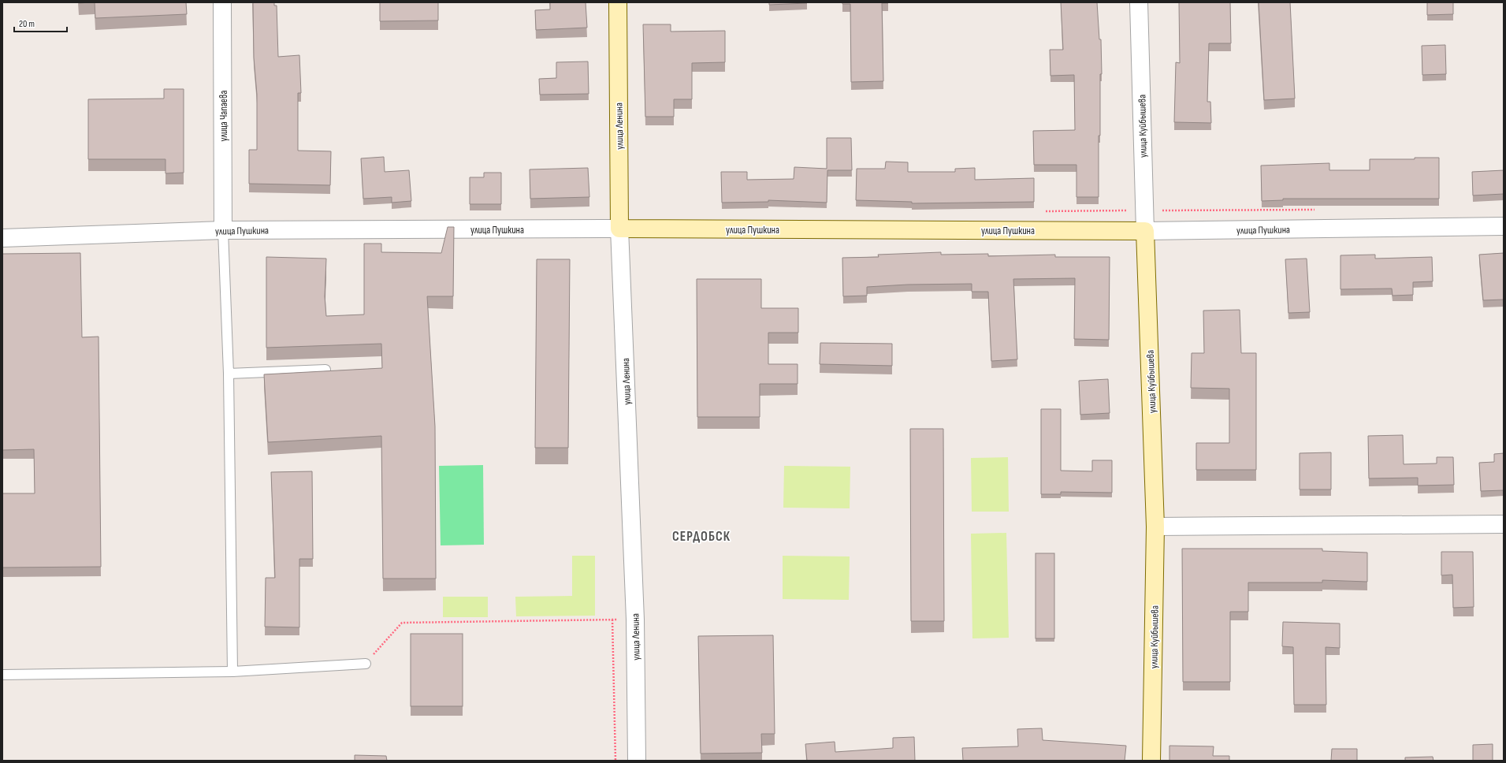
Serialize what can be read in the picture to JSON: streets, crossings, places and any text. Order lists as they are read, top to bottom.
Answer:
{
  "streets": {
    "street": [
      "улица Чапаева",
      "улица Ленина",
      "улица Куйбышева",
      "улица Пушкина"
    ]
  },
  "crossings": [
    ["улица Чапаева", "улица Пушкина"],
    ["улица Ленина", "улица Пушкина"],
    ["улица Куйбышева", "улица Пушкина"]
  ],
  "districts": ["СЕРДОБСК"],
  "scale_bar": "20 m"
}
